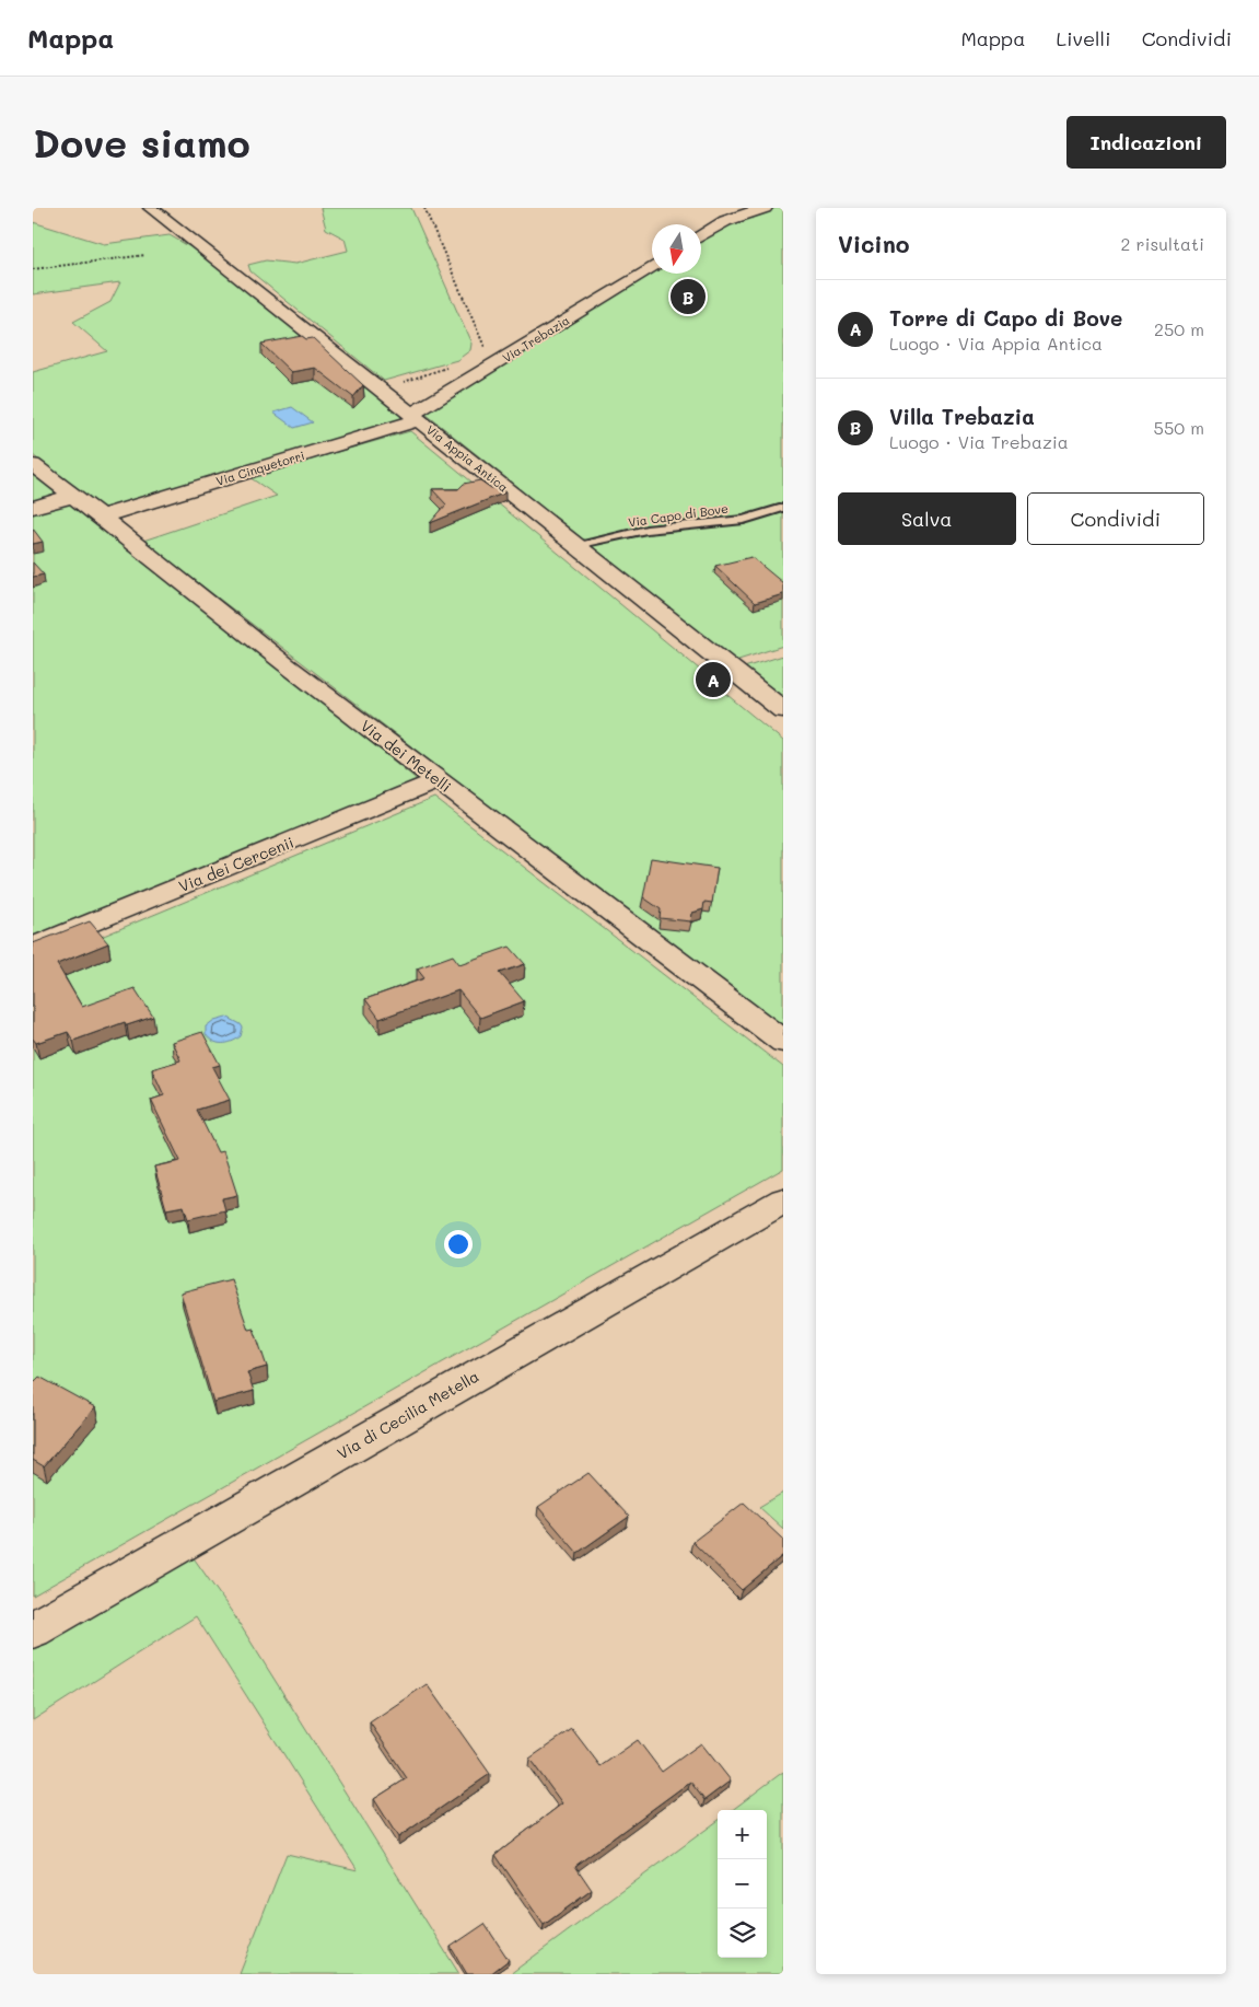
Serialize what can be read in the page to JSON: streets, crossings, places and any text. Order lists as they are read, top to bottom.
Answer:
{
  "streets": {
    "street": [
      "Via Trebazia",
      "Via Appia Antica",
      "Via Cinquetorri",
      "Via dei Metelli",
      "Via dei Cercenii",
      "Via di Cecilia Metella"
    ],
    "lane": ["Via Capo di Bove"]
  },
  "crossings": [
    ["Via Trebazia", "Via Appia Antica"],
    ["Via Trebazia", "Via Cinquetorri"],
    ["Via Appia Antica", "Via Cinquetorri"],
    ["Via Appia Antica", "Via Capo di Bove"],
    ["Via Cinquetorri", "Via dei Metelli"],
    ["Via dei Metelli", "Via dei Cercenii"]
  ],
  "north": "bottom",
  "page": {
    "header": "Mappa",
    "nav": ["Mappa", "Livelli", "Condividi"],
    "buttons": [
      "Indicazioni",
      ["Salva", "Condividi"]
    ],
    "title": "Dove siamo",
    "heading": ["Vicino", "2 risultati"],
    "pins": ["B", "A"],
    "list": [
      {
        "mark": "A",
        "name": "Torre di Capo di Bove",
        "note": "Luogo · Via Appia Antica",
        "value": "250 m"
      },
      {
        "mark": "B",
        "name": "Villa Trebazia",
        "note": "Luogo · Via Trebazia",
        "value": "550 m"
      }
    ],
    "map_buttons": ["+", "−"]
  }
}
